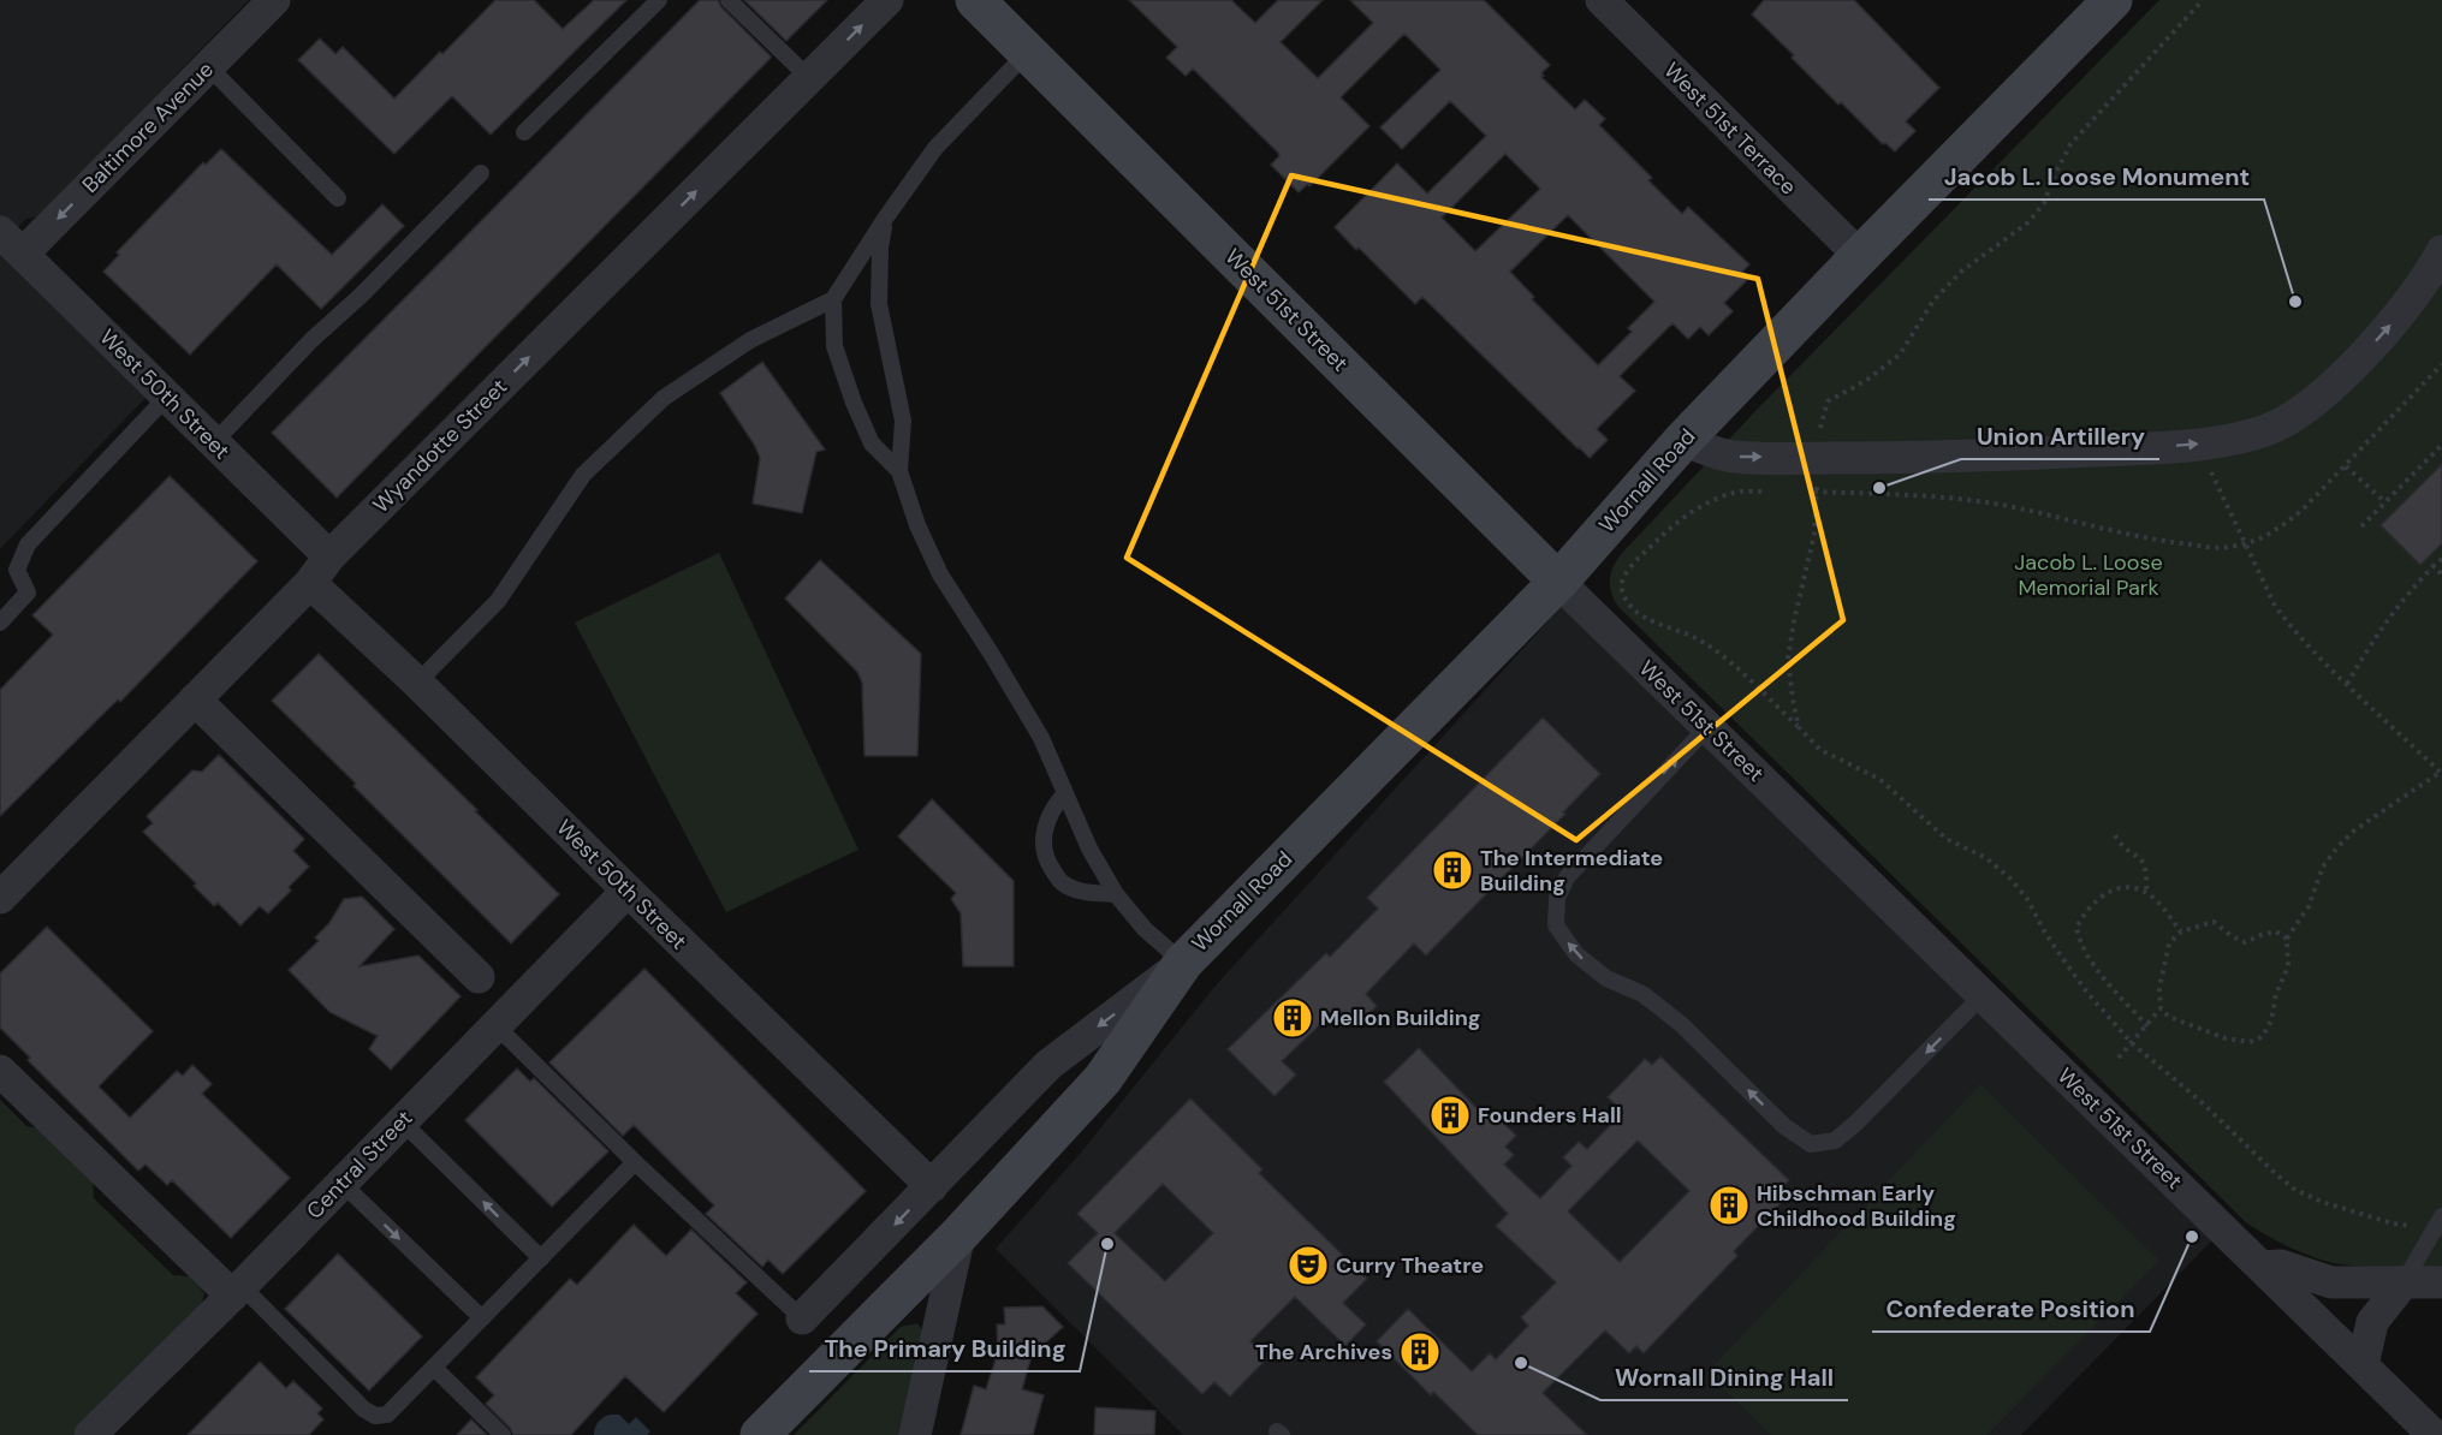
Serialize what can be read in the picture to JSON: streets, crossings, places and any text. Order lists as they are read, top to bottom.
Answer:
{
  "streets": {
    "main road": ["West 51st Street", "Wornall Road"],
    "street": [
      "Baltimore Avenue",
      "West 51st Terrace",
      "West 50th Street",
      "Wyandotte Street",
      "Central Street"
    ]
  },
  "crossings": [
    ["Baltimore Avenue", "West 50th Street"],
    ["West 51st Terrace", "Wornall Road"],
    ["West 51st Street", "Wornall Road"],
    ["West 50th Street", "Wyandotte Street"],
    ["West 50th Street", "Wornall Road"],
    ["West 50th Street", "Central Street"]
  ],
  "one_way": ["Baltimore Avenue", "Wyandotte Street"],
  "parks": ["Jacob L. Loose Memorial Park"],
  "places": {
    "other": [
      "Jacob L. Loose Monument",
      "Union Artillery",
      "Confederate Position",
      "The Primary Building",
      "Wornall Dining Hall"
    ],
    "building": [
      "The Intermediate Building",
      "Mellon Building",
      "Founders Hall",
      "Hibschman Early Childhood Building",
      "The Archives"
    ],
    "theatre": ["Curry Theatre"]
  }
}
